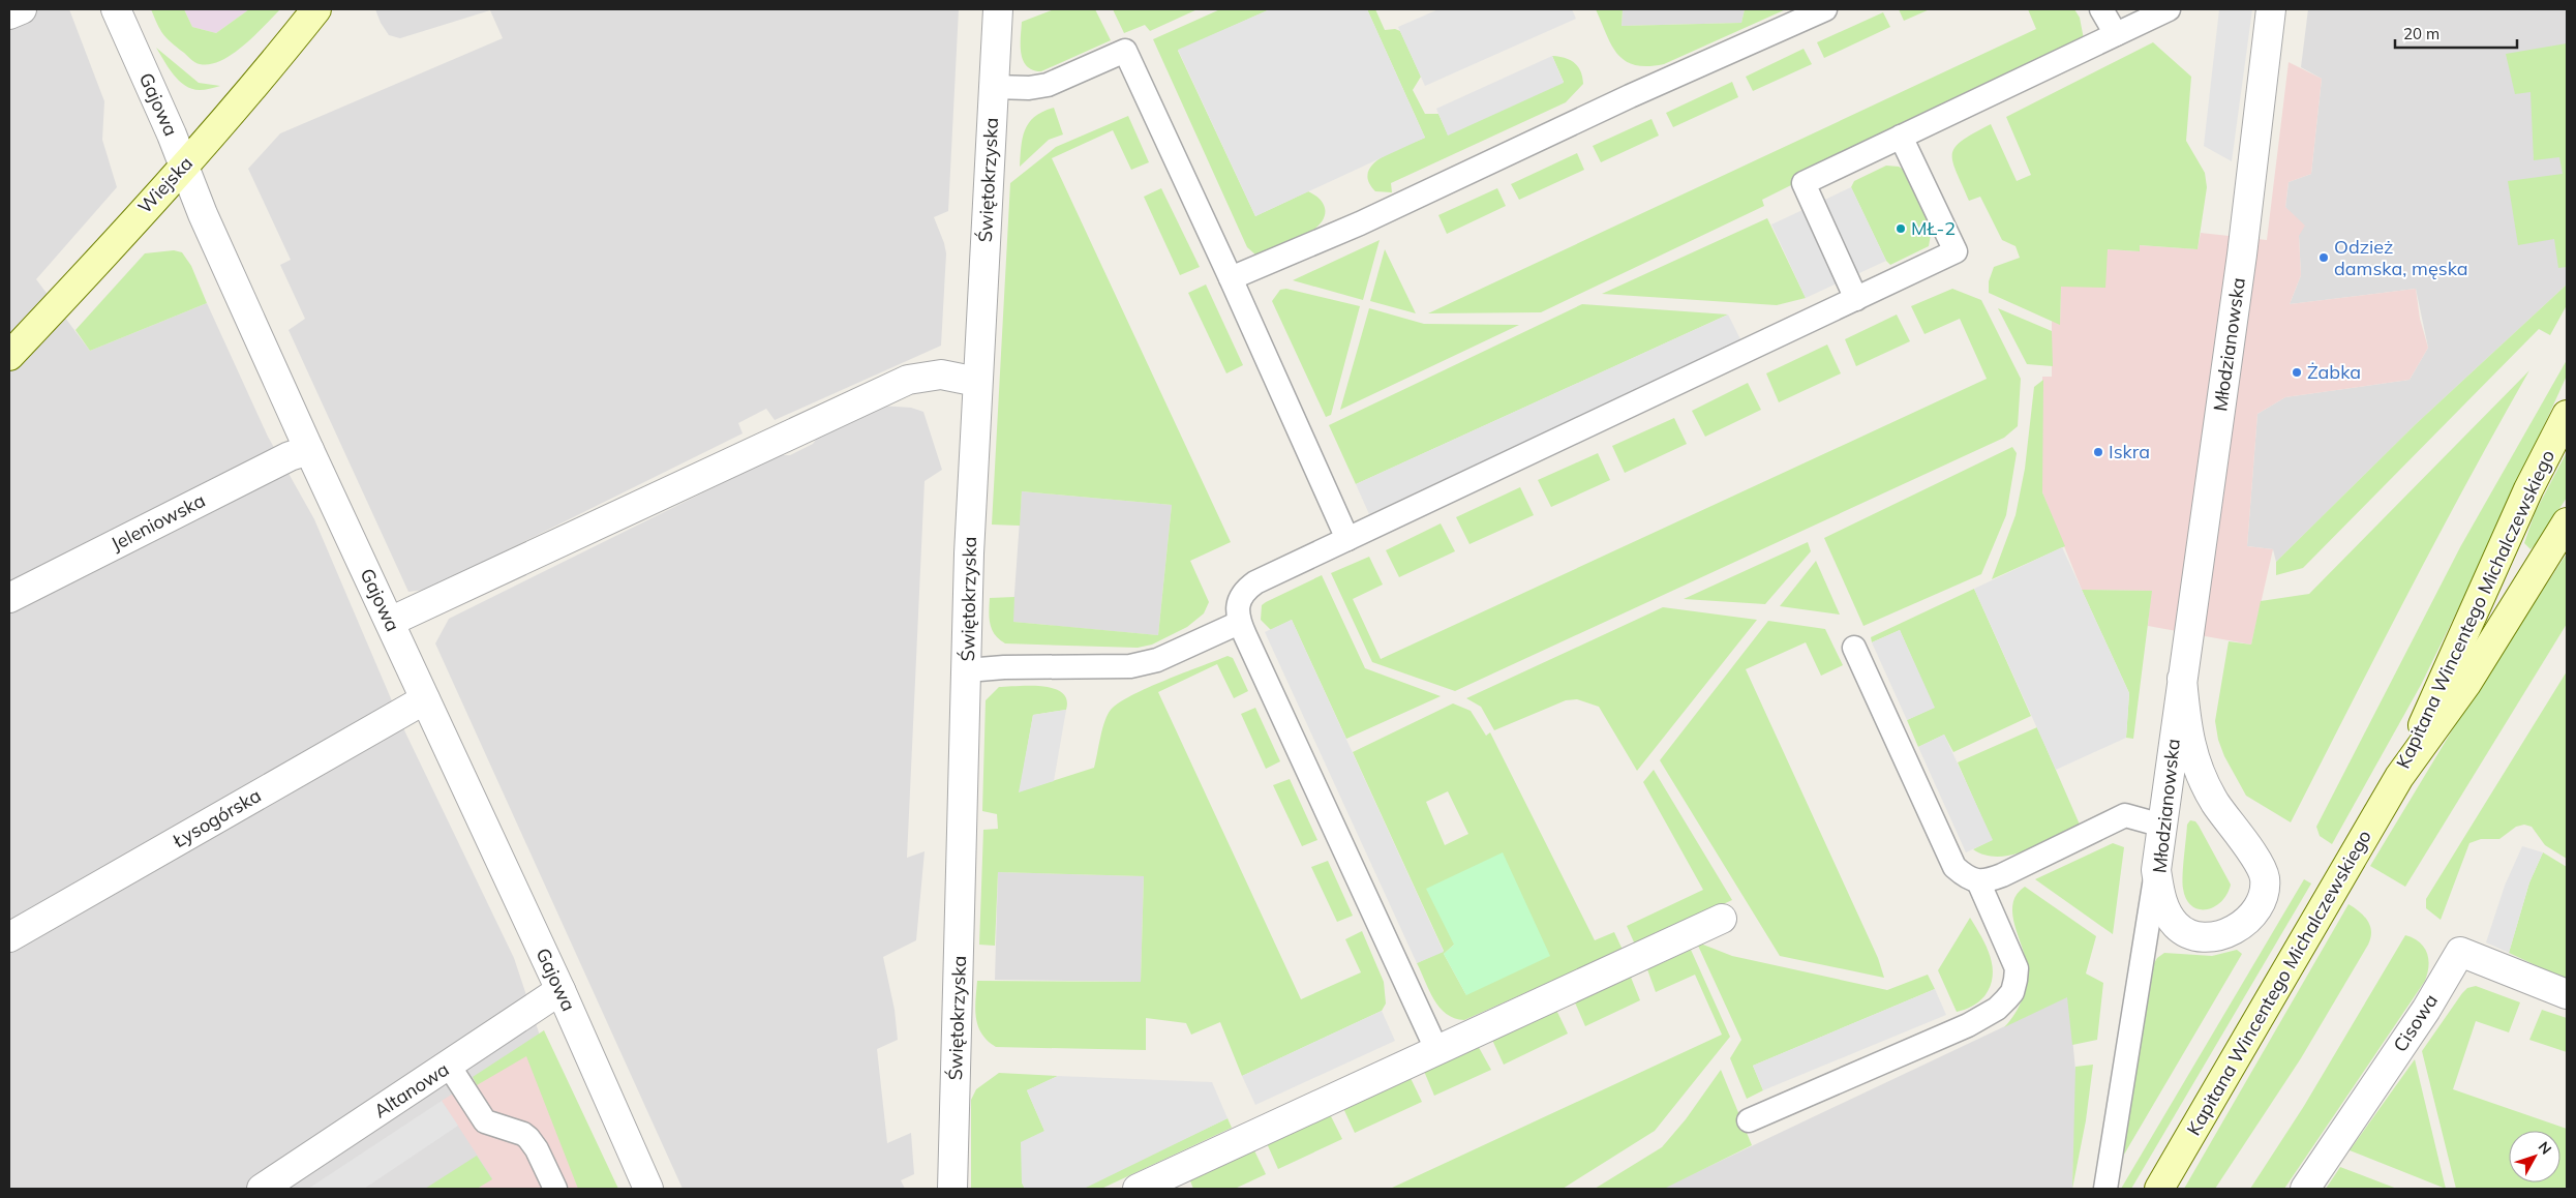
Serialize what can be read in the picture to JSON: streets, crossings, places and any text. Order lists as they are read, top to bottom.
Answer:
{
  "streets": {
    "main road": ["Wiejska", "Kapitana Wincentego Michalczewskiego"],
    "street": [
      "Gajowa",
      "Świętokrzyska",
      "Młodzianowska",
      "Jeleniowska",
      "Łysogórska",
      "Cisowa",
      "Altanowa"
    ]
  },
  "crossings": [
    ["Gajowa", "Wiejska"],
    ["Gajowa", "Jeleniowska"],
    ["Gajowa", "Łysogórska"],
    ["Gajowa", "Altanowa"]
  ],
  "places": [
    "MŁ-2",
    "Odzież damska, męska",
    "Żabka",
    "Iskra"
  ],
  "scale_bar": "20 m",
  "north": "top right"
}
